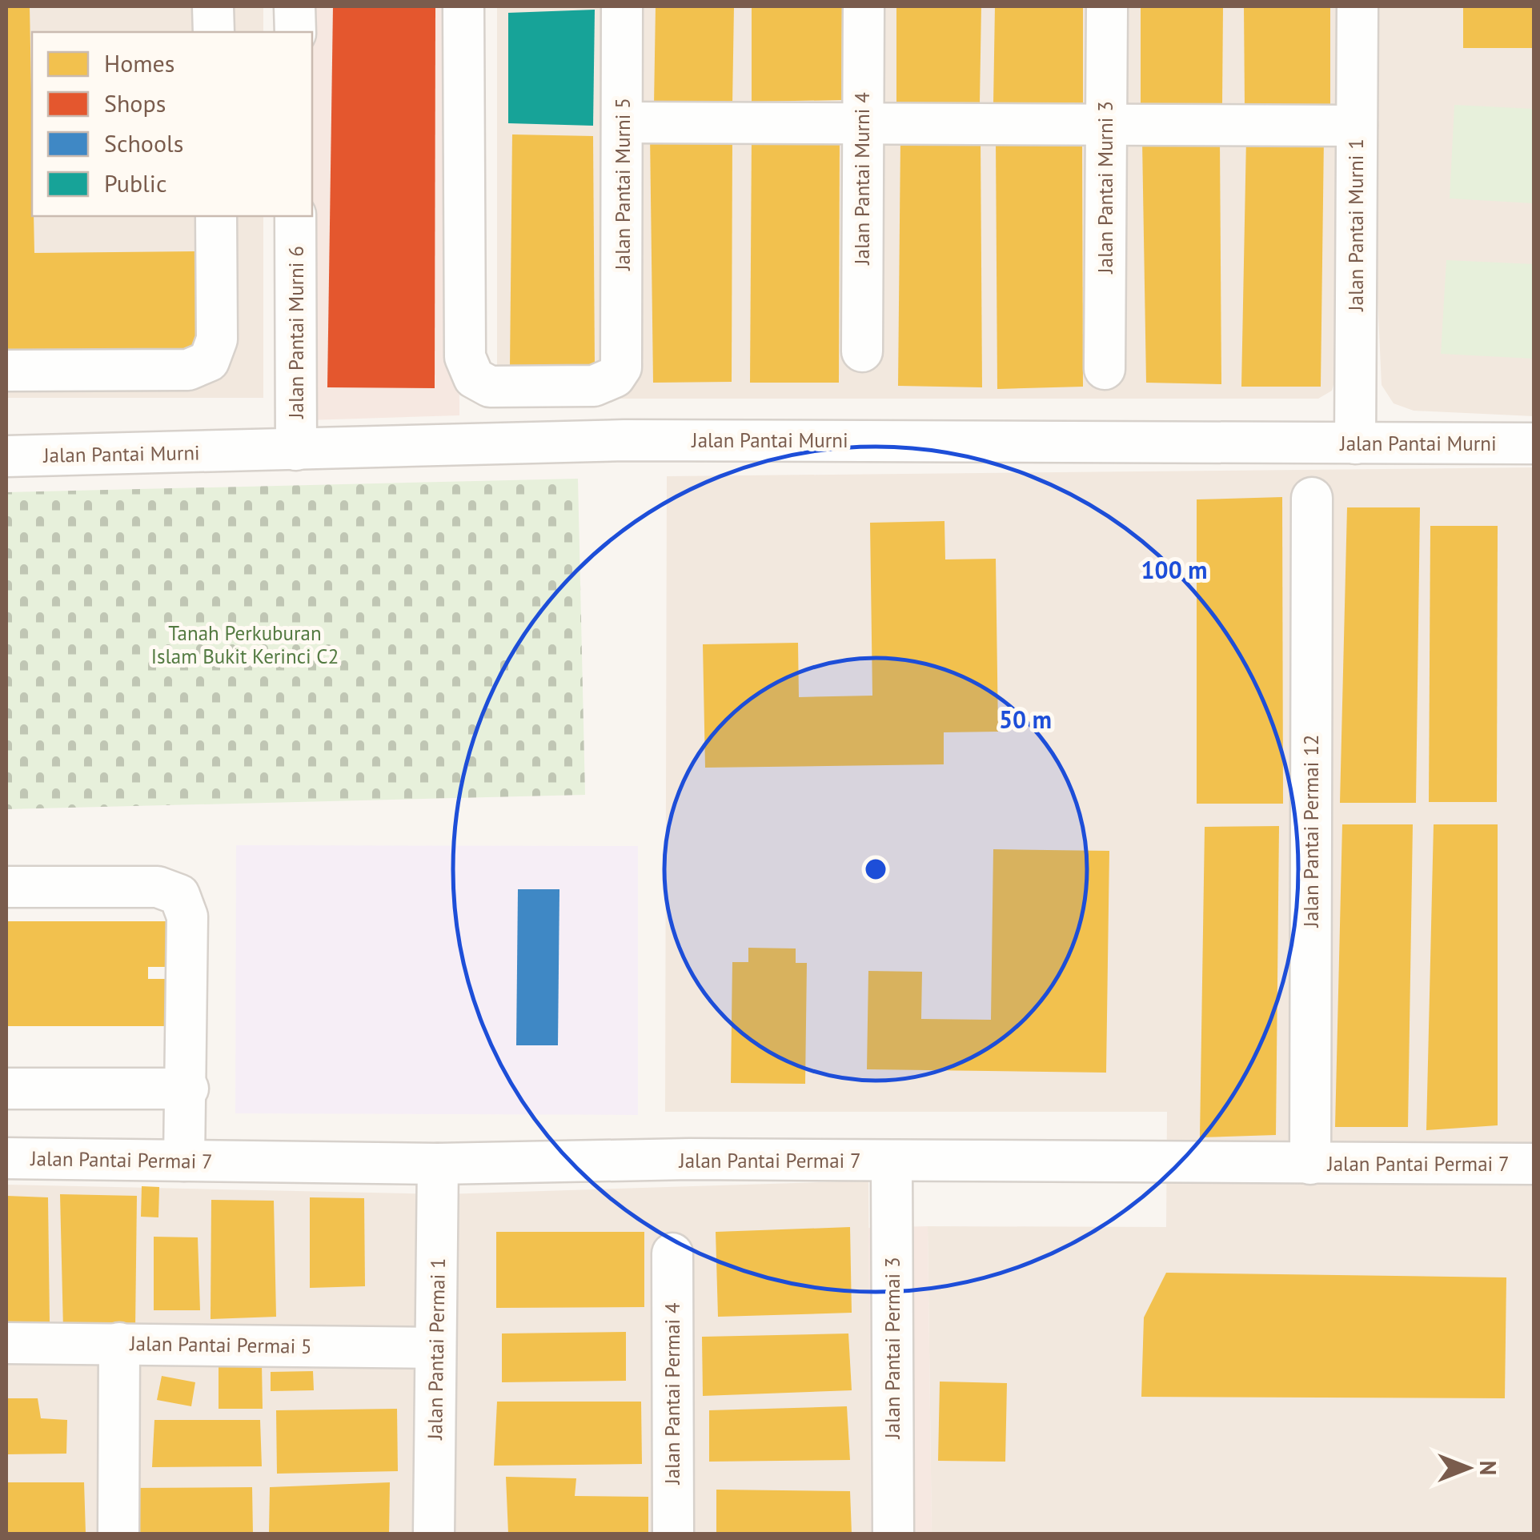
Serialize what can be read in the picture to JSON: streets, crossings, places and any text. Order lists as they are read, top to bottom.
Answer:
{
  "streets": {
    "street": [
      "Jalan Pantai Murni 4",
      "Jalan Pantai Murni 5",
      "Jalan Pantai Murni 3",
      "Jalan Pantai Murni 1",
      "Jalan Pantai Murni 6",
      "Jalan Pantai Murni",
      "Jalan Pantai Permai 12",
      "Jalan Pantai Permai 7",
      "Jalan Pantai Permai 5",
      "Jalan Pantai Permai 3",
      "Jalan Pantai Permai 1",
      "Jalan Pantai Permai 4"
    ]
  },
  "crossings": [
    ["Jalan Pantai Murni 1", "Jalan Pantai Murni"],
    ["Jalan Pantai Murni 6", "Jalan Pantai Murni"],
    ["Jalan Pantai Permai 12", "Jalan Pantai Permai 7"],
    ["Jalan Pantai Permai 7", "Jalan Pantai Permai 3"],
    ["Jalan Pantai Permai 7", "Jalan Pantai Permai 1"],
    ["Jalan Pantai Permai 5", "Jalan Pantai Permai 1"]
  ],
  "parks": ["Tanah Perkuburan Islam Bukit Kerinci C2"],
  "legend": [
    "Homes",
    "Shops",
    "Schools",
    "Public"
  ],
  "north": "right",
  "rings": ["100 m", "50 m"]
}
